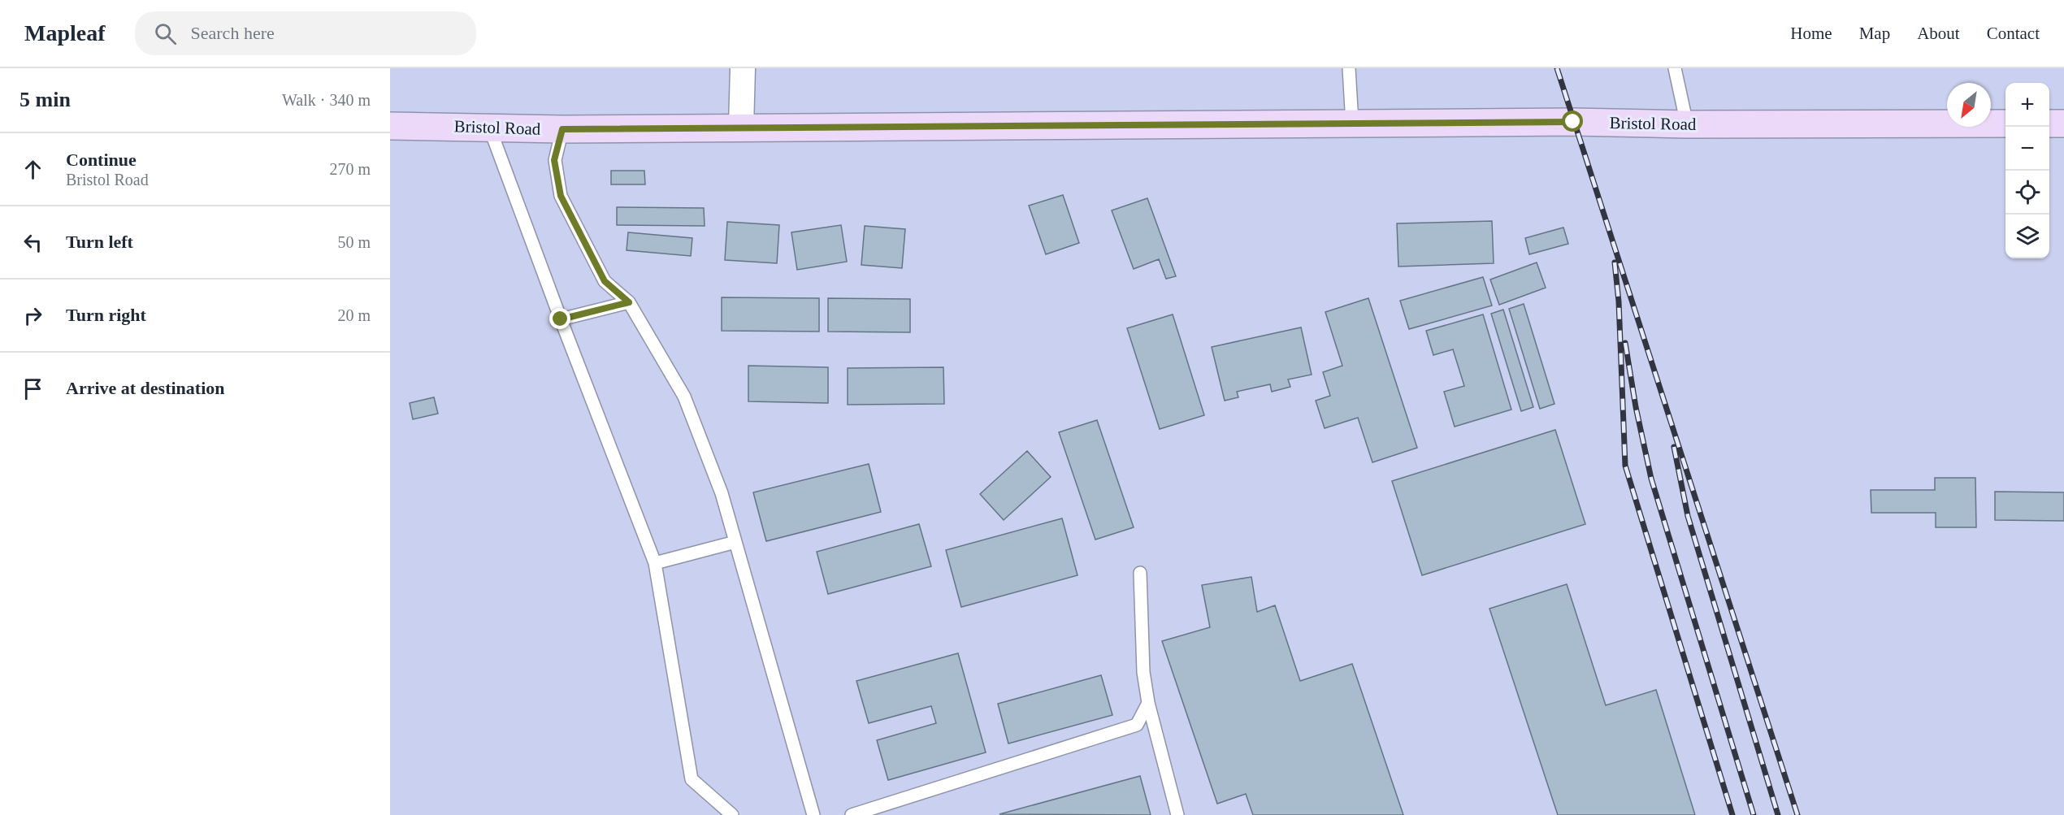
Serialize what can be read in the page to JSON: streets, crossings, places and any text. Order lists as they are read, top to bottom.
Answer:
{
  "streets": {
    "street": ["Bristol Road"]
  },
  "north": "bottom left",
  "page": {
    "header": "Mapleaf",
    "search": "Search here",
    "nav": [
      "Home",
      "Map",
      "About",
      "Contact"
    ],
    "heading": ["5 min", "Walk · 340 m"],
    "map_buttons": ["+", "−"],
    "list": [
      ["Continue", "Bristol Road", "270 m"],
      ["Turn left", "50 m"],
      ["Turn right", "20 m"],
      "Arrive at destination"
    ]
  }
}
